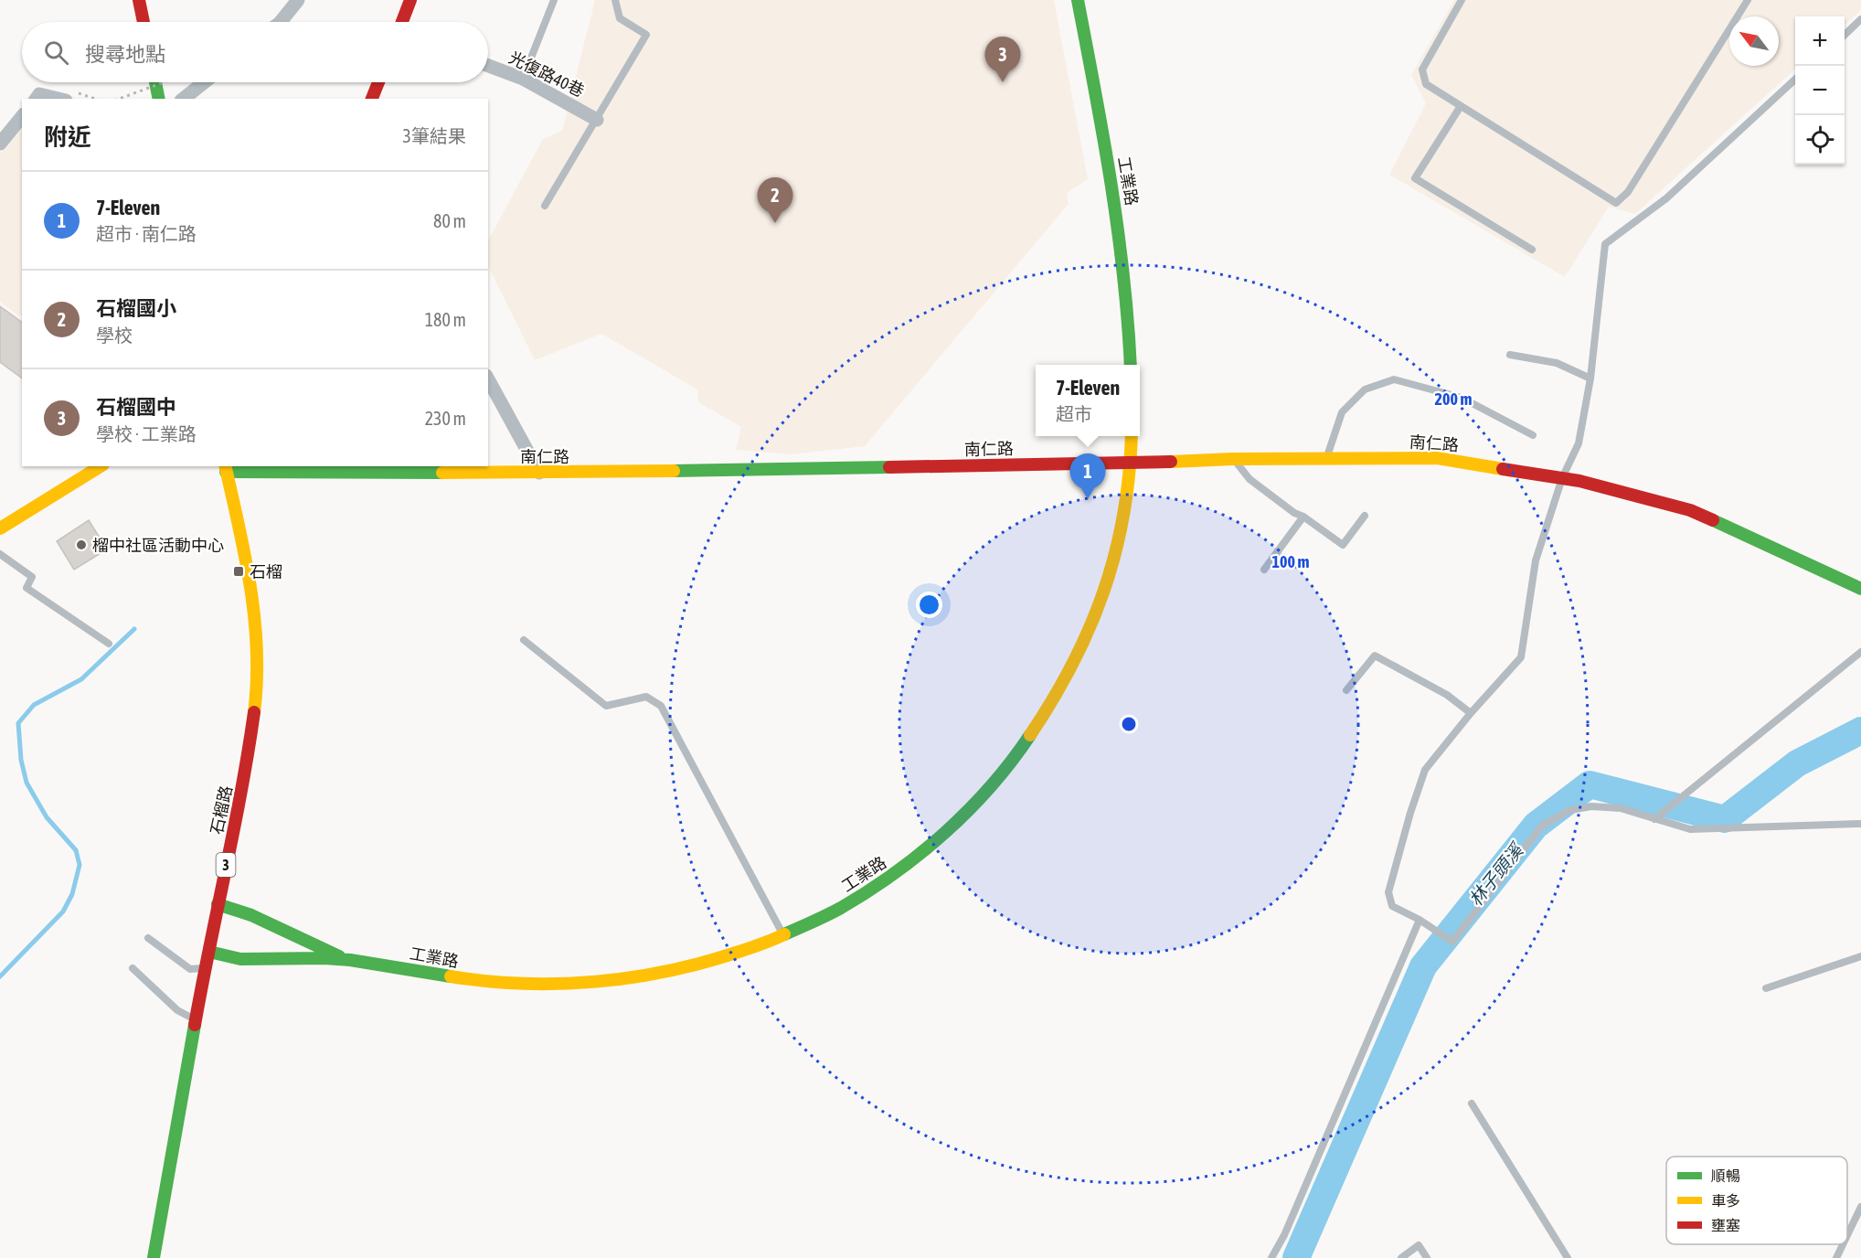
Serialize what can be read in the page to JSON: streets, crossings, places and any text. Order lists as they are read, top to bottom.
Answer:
{
  "streets": {
    "street": [
      "光復路40巷",
      "工業路",
      "南仁路",
      "石榴路",
      "3"
    ]
  },
  "crossings": [
    ["工業路", "南仁路"],
    ["工業路", "石榴路"],
    ["南仁路", "石榴路"]
  ],
  "water": ["林子頭溪"],
  "places": {
    "other": ["榴中社區活動中心"],
    "transit": ["石榴"]
  },
  "legend": ["順暢", "車多", "壅塞"],
  "north": "top left",
  "page": {
    "map_buttons": ["+", "−"],
    "search": "搜尋地點",
    "pins": ["3", "2", "1"],
    "heading": ["附近", "3筆結果"],
    "list": [
      {
        "mark": "1",
        "name": "7-Eleven",
        "note": "超市 · 南仁路",
        "value": "80 m"
      },
      {
        "mark": "2",
        "name": "石榴國小",
        "note": "學校",
        "value": "180 m"
      },
      {
        "mark": "3",
        "name": "石榴國中",
        "note": "學校 · 工業路",
        "value": "230 m"
      }
    ],
    "popup": ["7-Eleven", "超市"]
  },
  "rings": ["200 m", "100 m"]
}
